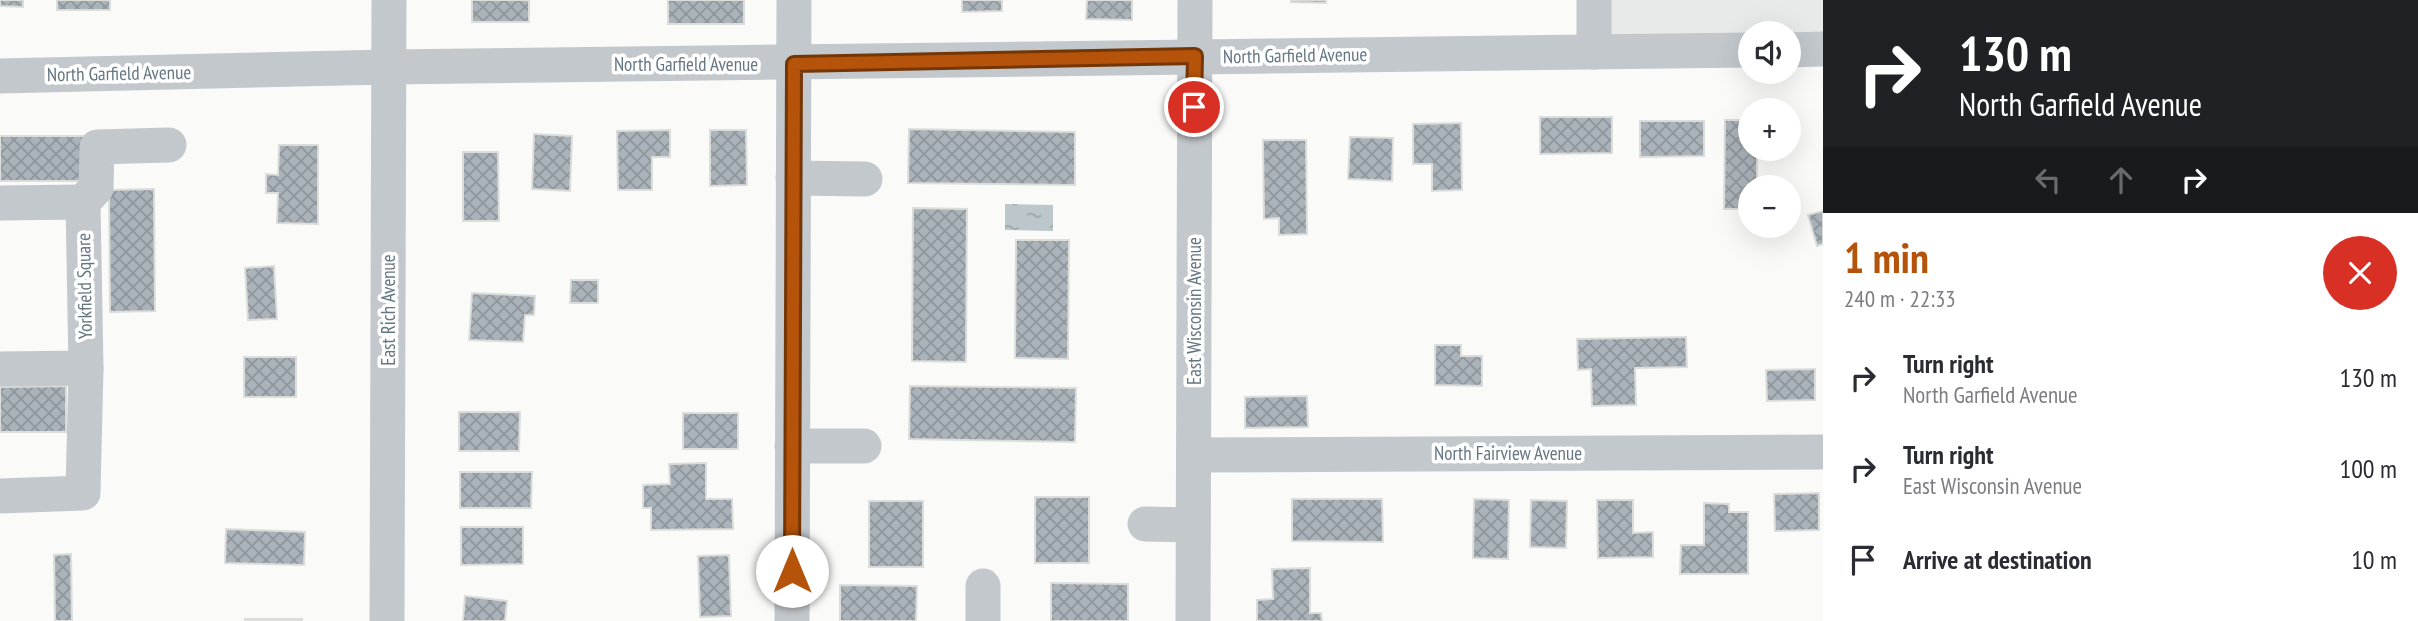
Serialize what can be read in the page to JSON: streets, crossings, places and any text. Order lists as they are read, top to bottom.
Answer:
{
  "streets": {
    "street": [
      "North Garfield Avenue",
      "Yorkfield Square",
      "East Rich Avenue",
      "East Wisconsin Avenue",
      "North Fairview Avenue"
    ]
  },
  "crossings": [
    ["North Garfield Avenue", "East Rich Avenue"],
    ["North Garfield Avenue", "East Wisconsin Avenue"],
    ["East Wisconsin Avenue", "North Fairview Avenue"]
  ],
  "page": {
    "turn": ["130 m", "North Garfield Avenue"],
    "map_buttons": ["+", "−"],
    "heading": ["1 min", "240 m · 22:33"],
    "list": [
      {
        "name": "Turn right",
        "note": "North Garfield Avenue",
        "value": "130 m"
      },
      {
        "name": "Turn right",
        "note": "East Wisconsin Avenue",
        "value": "100 m"
      },
      {
        "name": "Arrive at destination",
        "value": "10 m"
      }
    ]
  }
}
